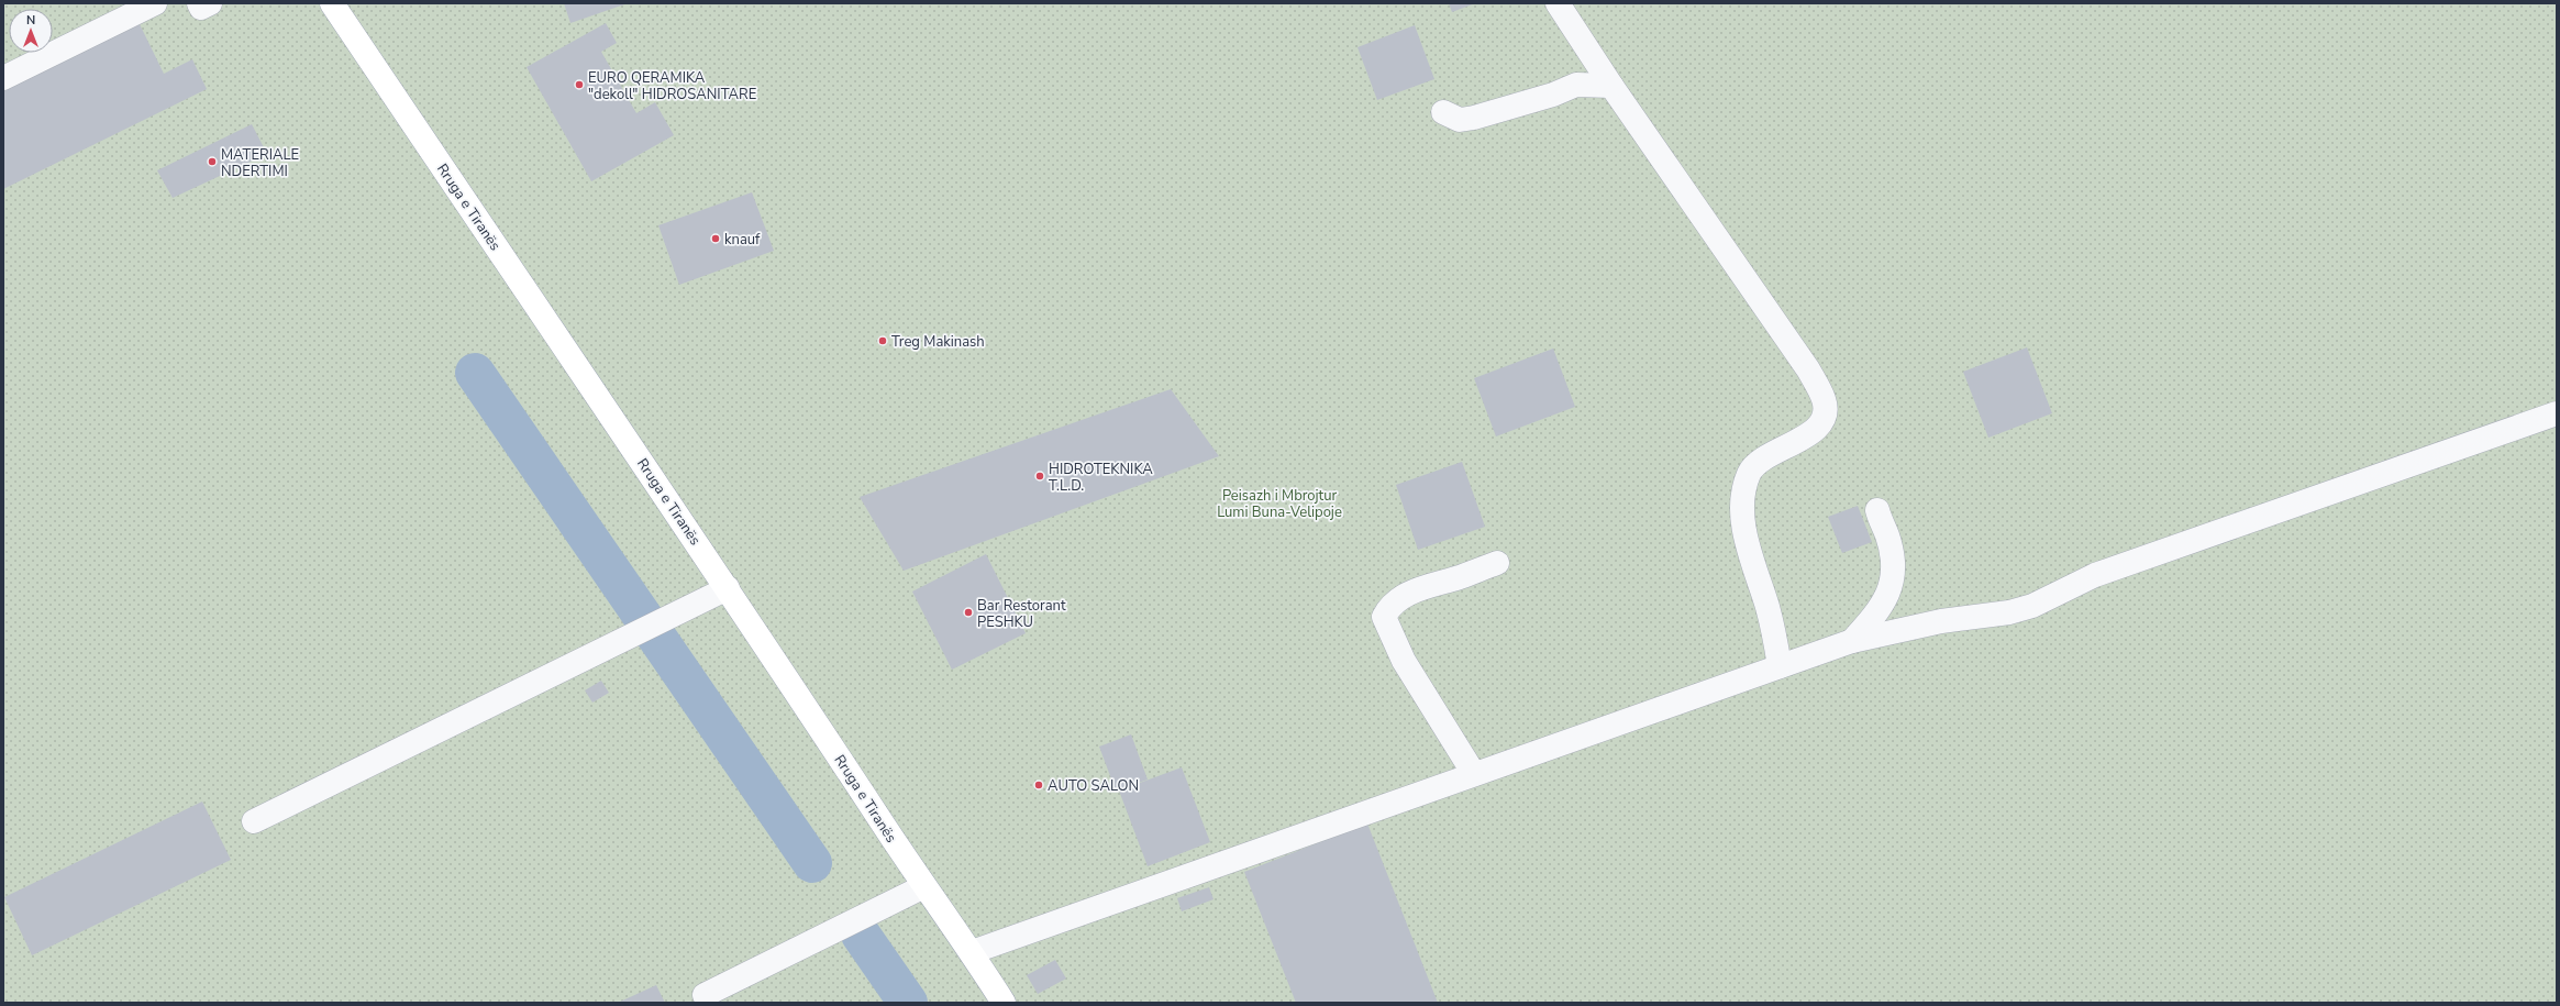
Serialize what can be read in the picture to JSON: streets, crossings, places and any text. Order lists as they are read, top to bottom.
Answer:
{
  "streets": {
    "main road": ["Rruga e Tiranës"]
  },
  "parks": ["Peisazh i Mbrojtur Lumi Buna-Velipoje"],
  "places": [
    "EURO QERAMIKA \"dekoll\" HIDROSANITARE",
    "MATERIALE NDERTIMI",
    "knauf",
    "Treg Makinash",
    "HIDROTEKNIKA T.L.D.",
    "Bar Restorant PESHKU",
    "AUTO SALON"
  ],
  "north": "top"
}
